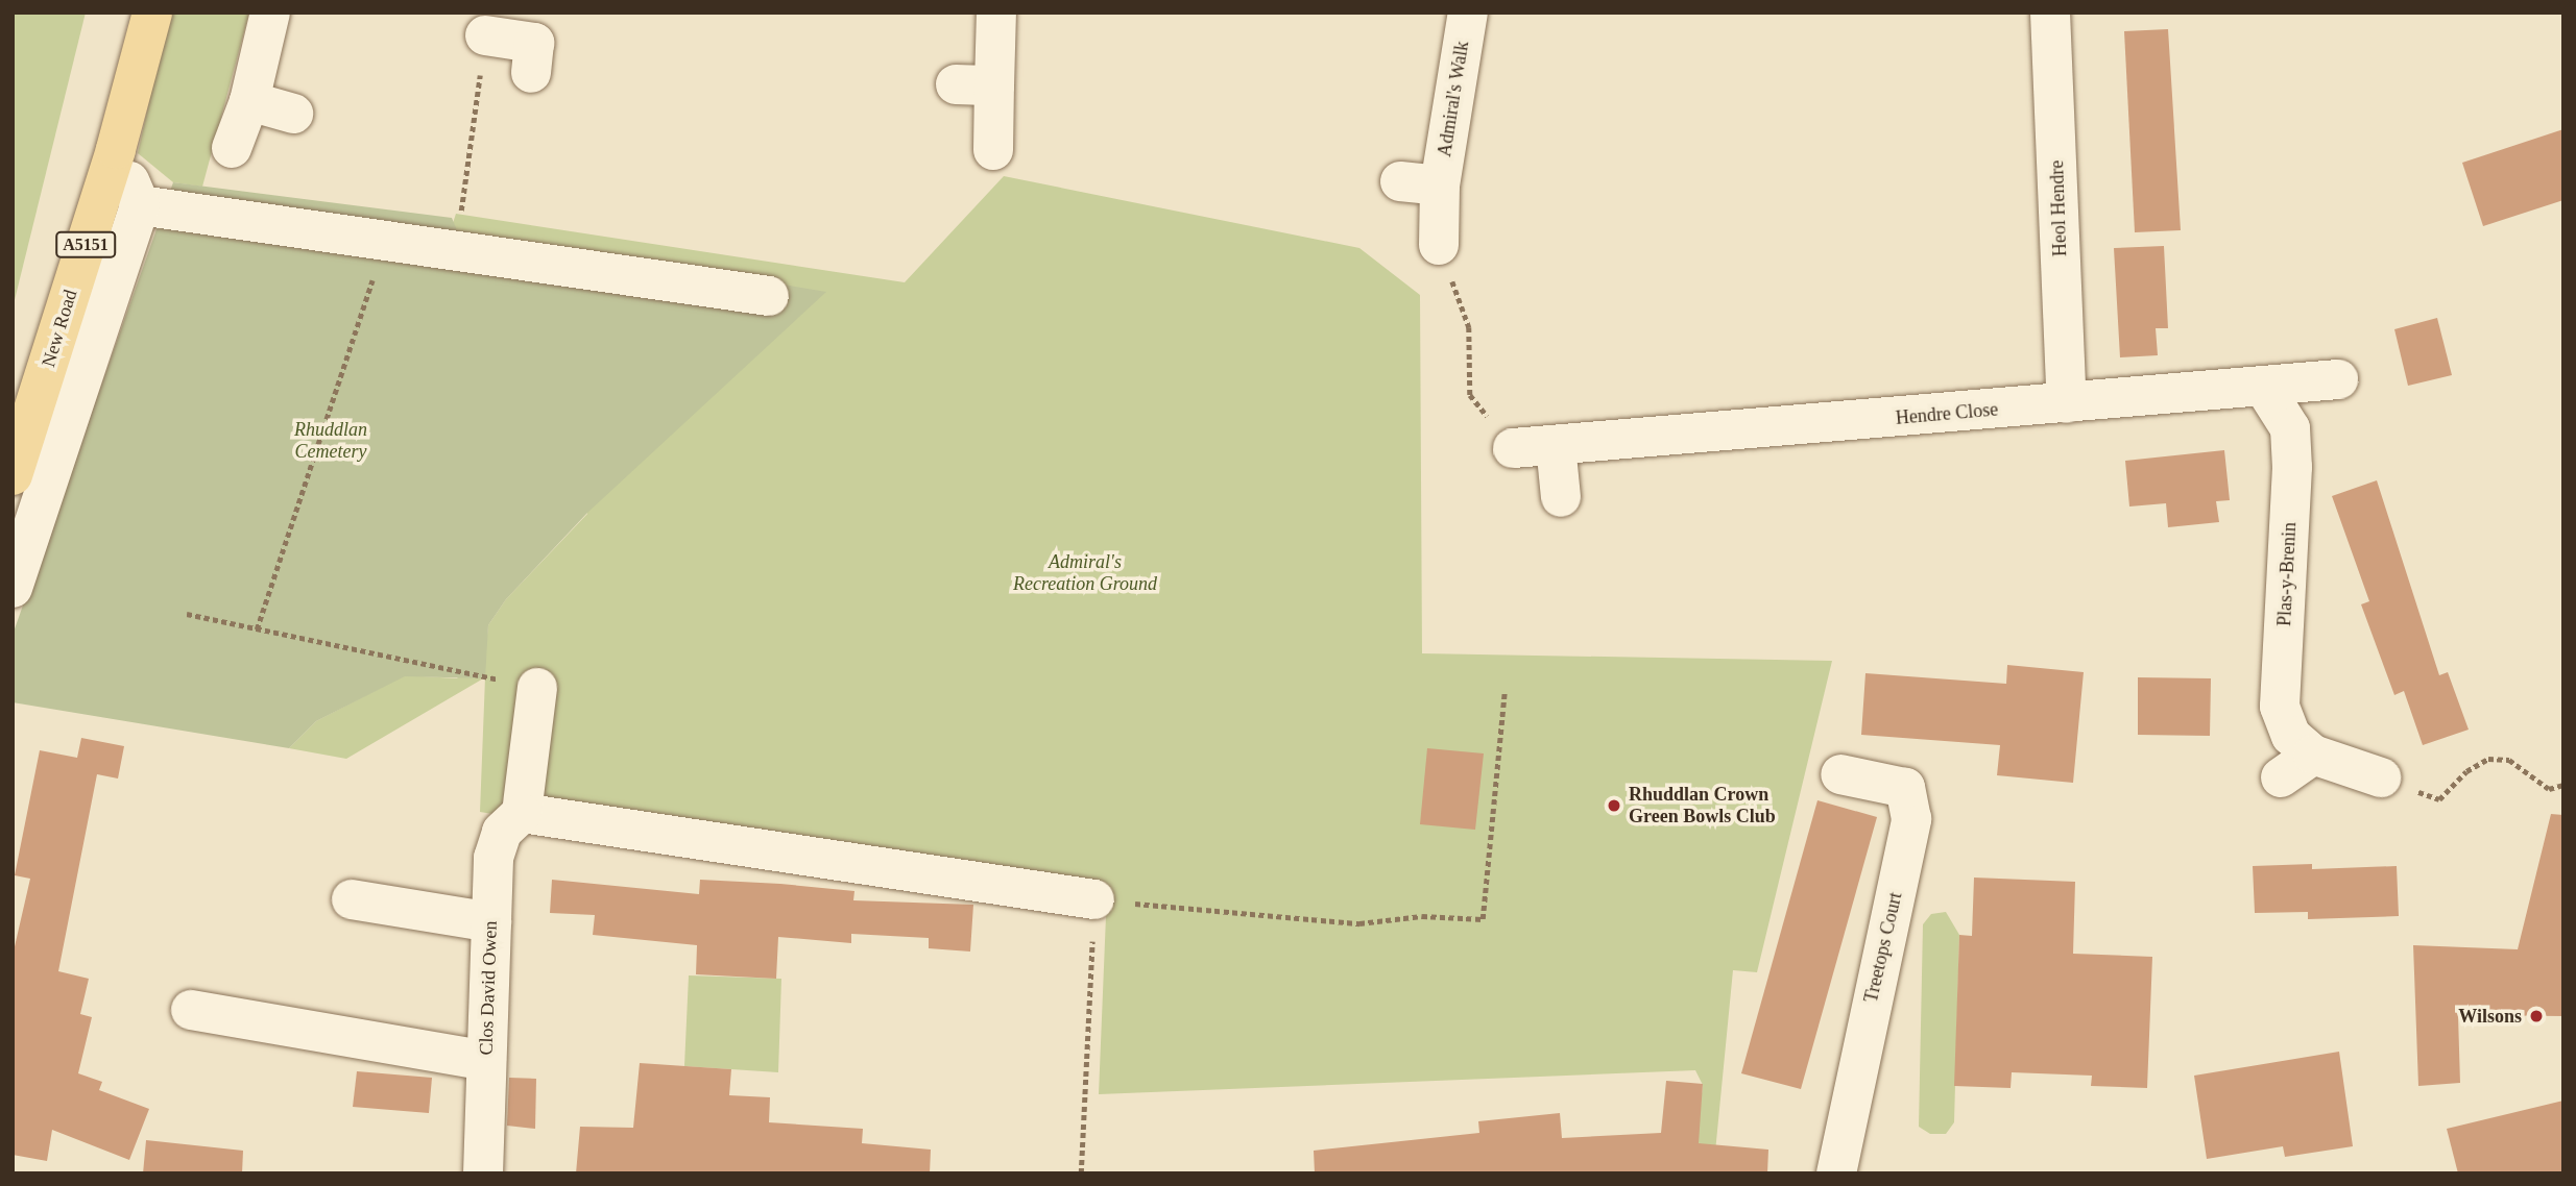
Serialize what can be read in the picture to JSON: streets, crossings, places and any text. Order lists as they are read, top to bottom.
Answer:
{
  "streets": {
    "main road": ["A5151", "New Road"],
    "street": [
      "Admiral's Walk",
      "Heol Hendre",
      "Hendre Close",
      "Plas-y-Brenin",
      "Treetops Court",
      "Clos David Owen"
    ]
  },
  "crossings": [
    ["Heol Hendre", "Hendre Close"],
    ["Hendre Close", "Plas-y-Brenin"]
  ],
  "parks": ["Rhuddlan Cemetery", "Admiral's Recreation Ground"],
  "places": ["Rhuddlan Crown Green Bowls Club", "Wilsons"]
}
